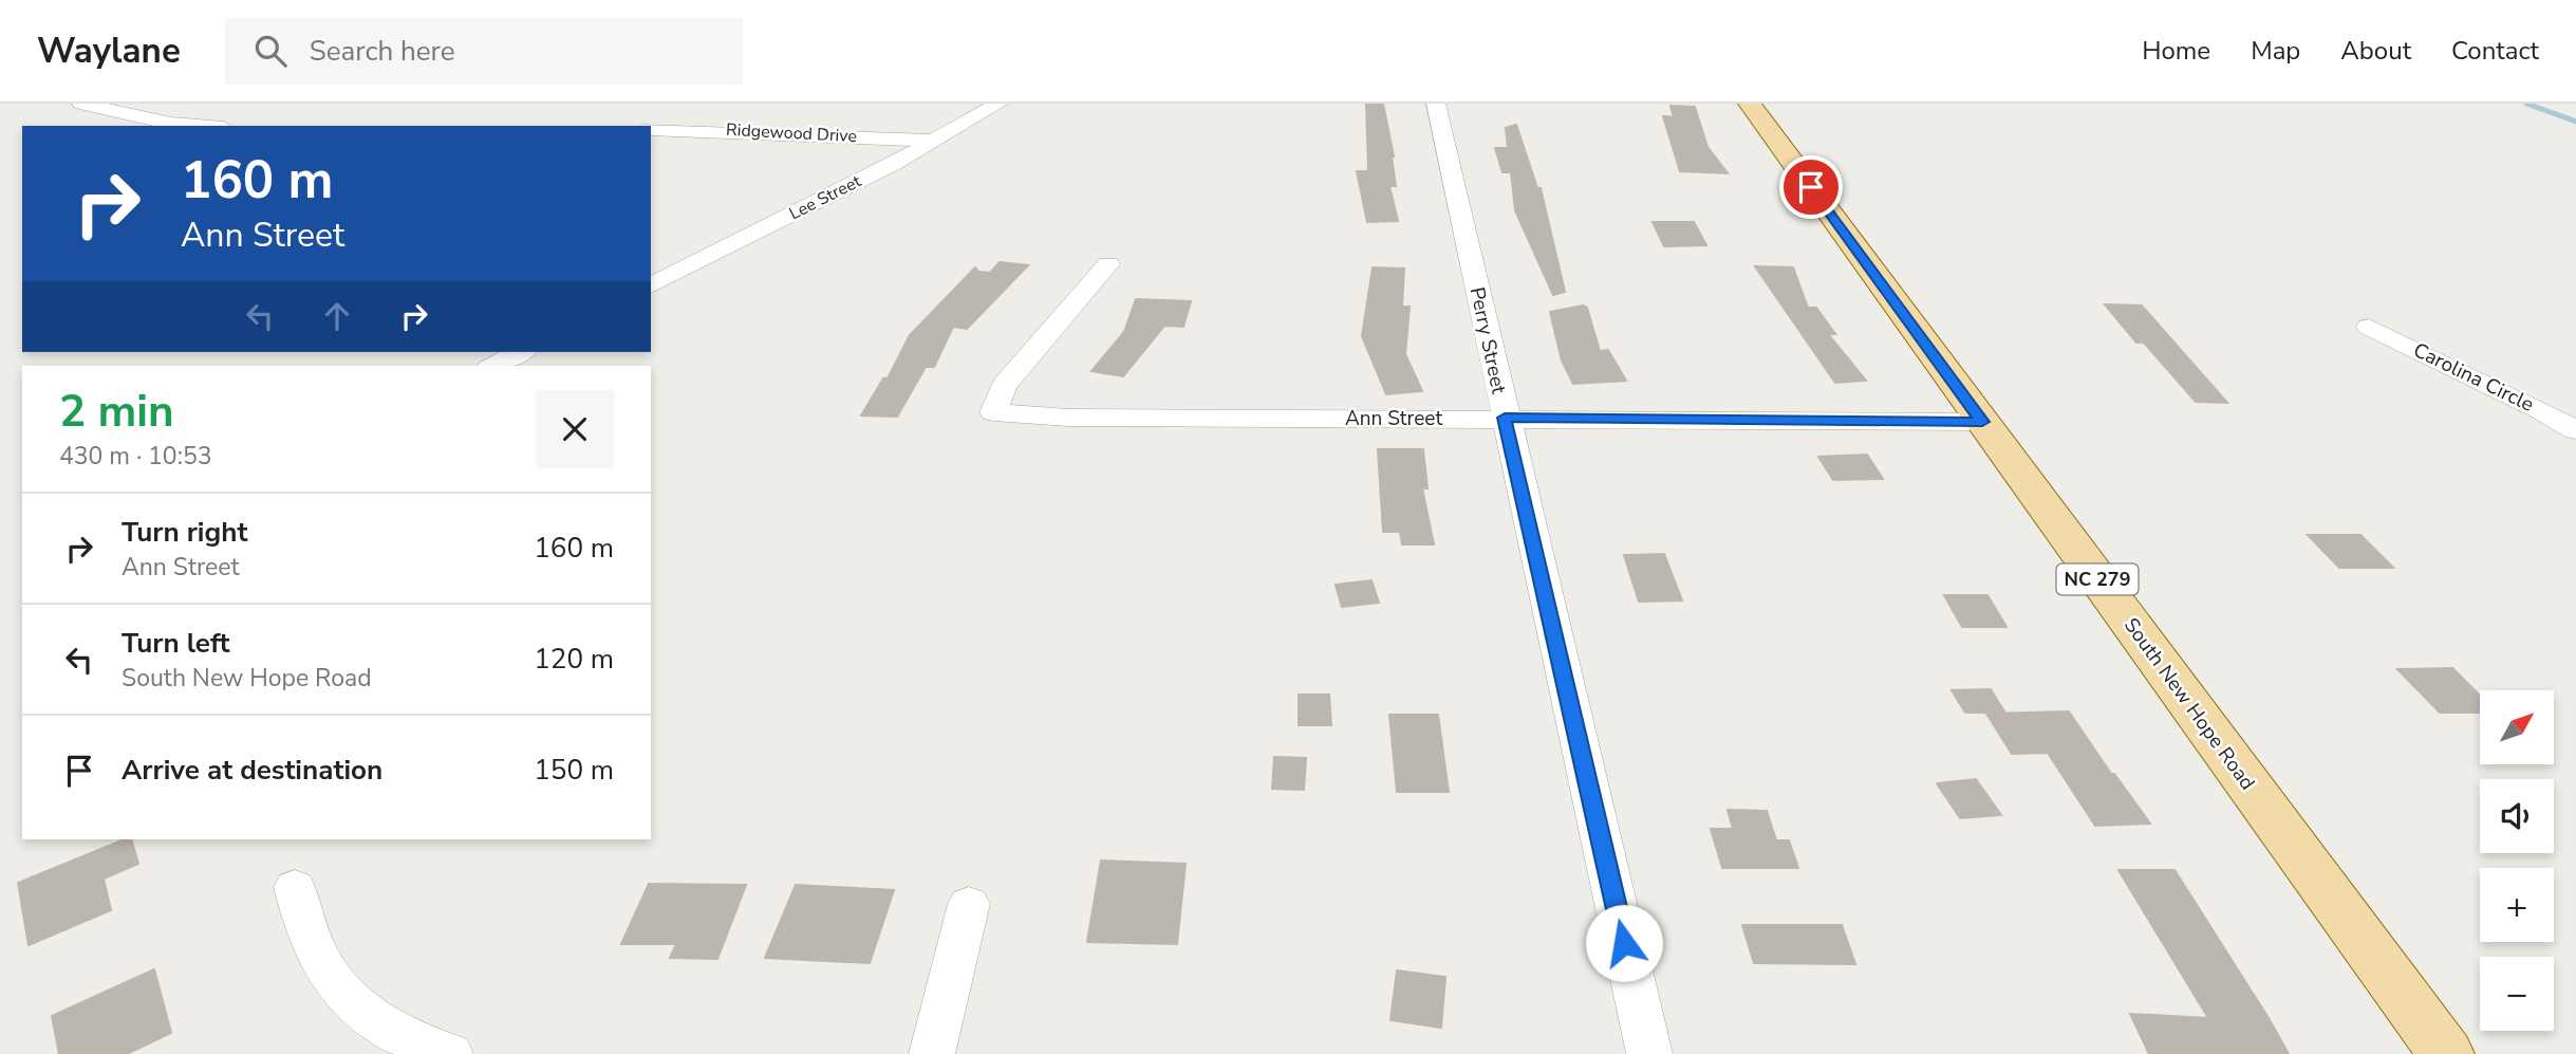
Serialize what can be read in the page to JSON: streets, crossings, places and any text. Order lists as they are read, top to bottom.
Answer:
{
  "streets": {
    "main road": ["NC 279", "South New Hope Road"],
    "street": [
      "Ridgewood Drive",
      "Lee Street",
      "Perry Street",
      "Carolina Circle",
      "Ann Street"
    ]
  },
  "crossings": [
    ["Ridgewood Drive", "Lee Street"],
    ["Perry Street", "Ann Street"],
    ["Ann Street", "South New Hope Road"]
  ],
  "north": "top right",
  "page": {
    "header": "Waylane",
    "search": "Search here",
    "nav": [
      "Home",
      "Map",
      "About",
      "Contact"
    ],
    "turn": ["160 m", "Ann Street"],
    "heading": ["2 min", "430 m · 10:53"],
    "list": [
      {
        "name": "Turn right",
        "note": "Ann Street",
        "value": "160 m"
      },
      {
        "name": "Turn left",
        "note": "South New Hope Road",
        "value": "120 m"
      },
      {
        "name": "Arrive at destination",
        "value": "150 m"
      }
    ],
    "map_buttons": ["+", "−"]
  }
}
